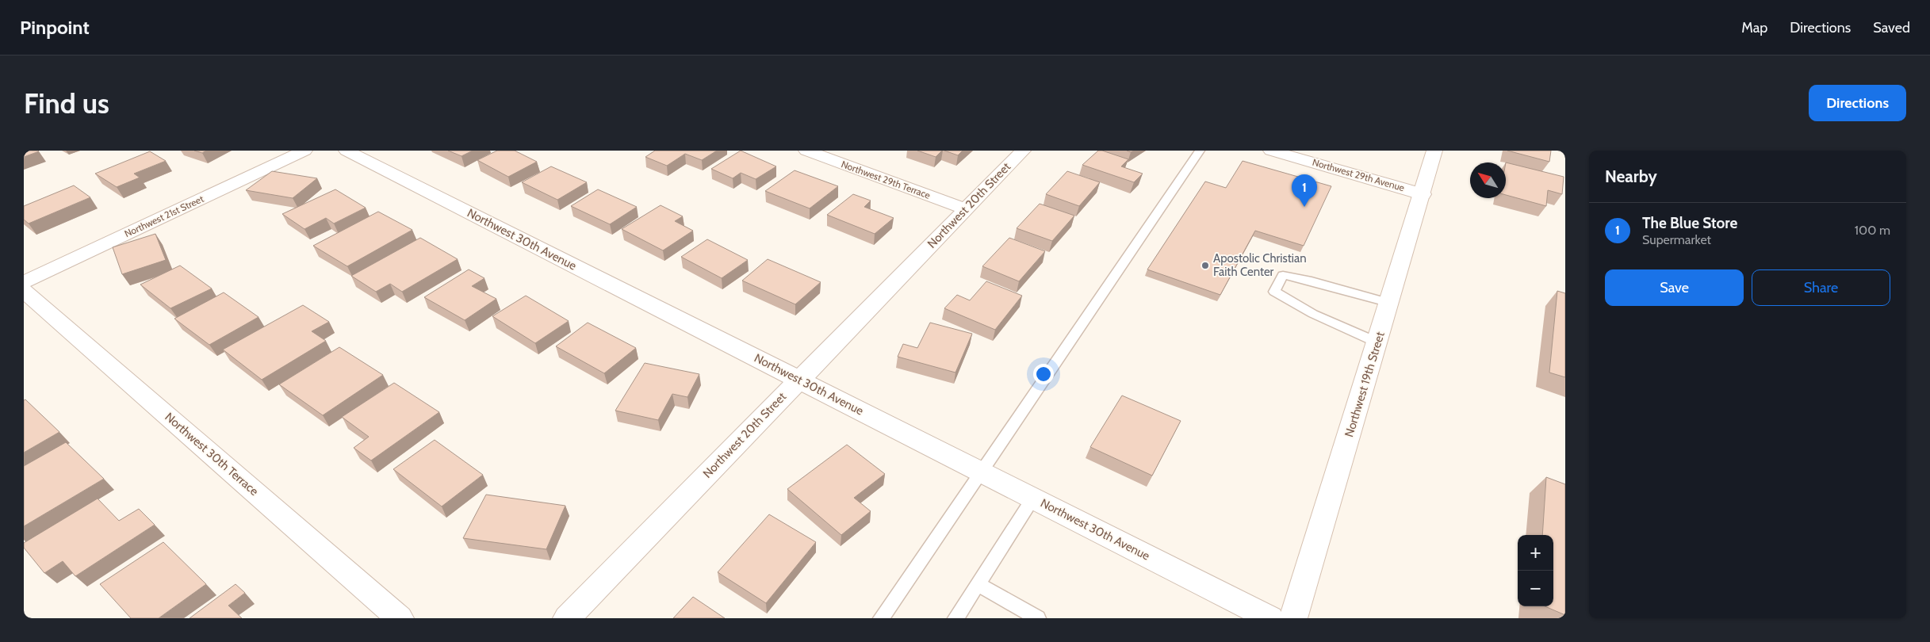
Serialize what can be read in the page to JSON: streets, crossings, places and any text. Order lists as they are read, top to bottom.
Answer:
{
  "streets": {
    "street": [
      "Northwest 29th Avenue",
      "Northwest 29th Terrace",
      "Northwest 20th Street",
      "Northwest 21st Street",
      "Northwest 30th Avenue",
      "Northwest 19th Street",
      "Northwest 30th Terrace"
    ]
  },
  "crossings": [
    ["Northwest 29th Avenue", "Northwest 19th Street"],
    ["Northwest 29th Terrace", "Northwest 20th Street"],
    ["Northwest 20th Street", "Northwest 30th Avenue"]
  ],
  "places": ["Apostolic Christian Faith Center"],
  "north": "top left",
  "page": {
    "header": "Pinpoint",
    "nav": ["Map", "Directions", "Saved"],
    "buttons": [
      "Directions",
      ["Save", "Share"]
    ],
    "title": "Find us",
    "heading": "Nearby",
    "pins": "1",
    "list": [
      {
        "mark": "1",
        "name": "The Blue Store",
        "note": "Supermarket",
        "value": "100 m"
      }
    ],
    "map_buttons": ["+", "−"]
  }
}
